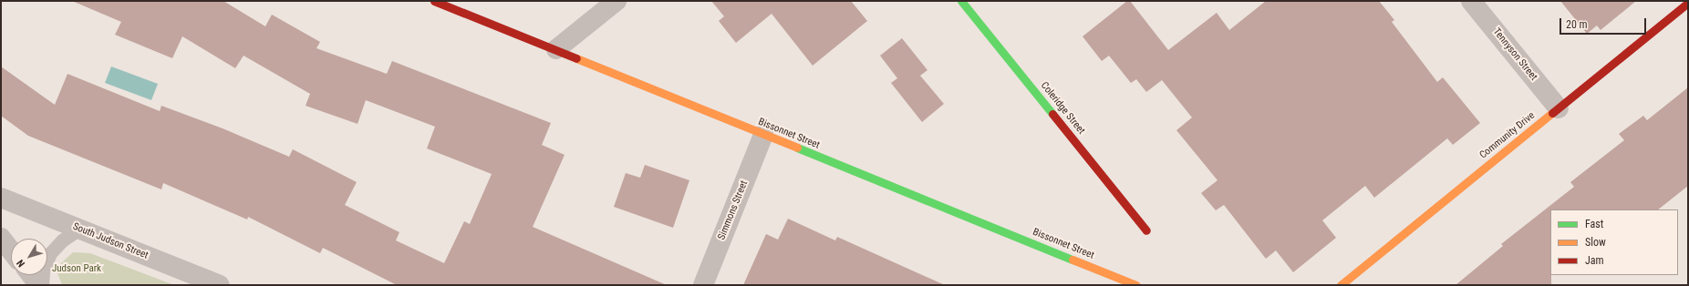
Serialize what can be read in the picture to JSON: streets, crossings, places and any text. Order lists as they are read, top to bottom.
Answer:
{
  "streets": {
    "main road": ["Coleridge Street", "Bissonnet Street", "Community Drive"],
    "street": ["Tennyson Street", "Simmons Street", "South Judson Street"]
  },
  "crossings": [
    ["Tennyson Street", "Community Drive"],
    ["Bissonnet Street", "Simmons Street"]
  ],
  "parks": ["Judson Park"],
  "legend": ["Fast", "Slow", "Jam"],
  "scale_bar": "20 m",
  "north": "bottom left"
}
